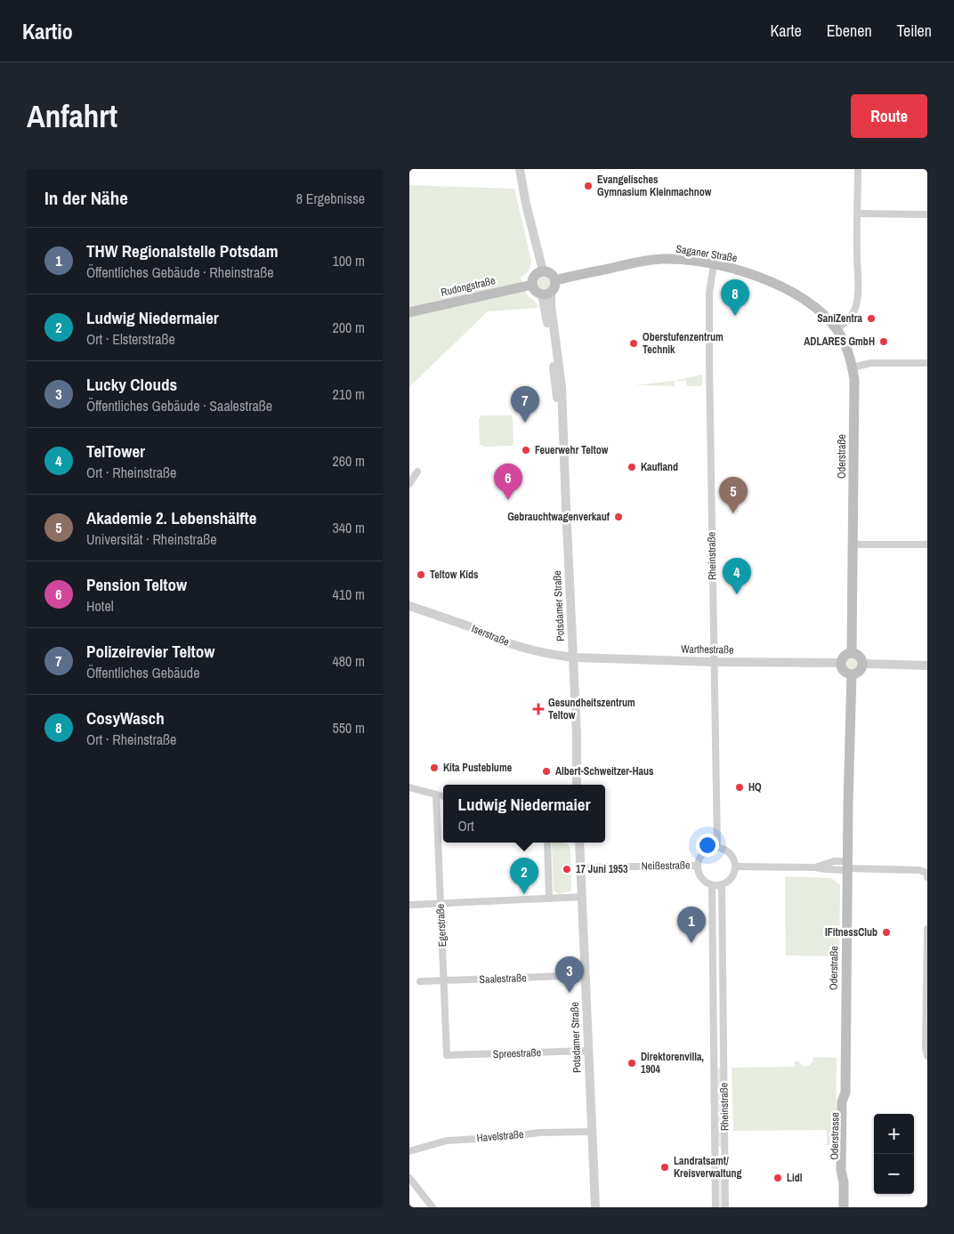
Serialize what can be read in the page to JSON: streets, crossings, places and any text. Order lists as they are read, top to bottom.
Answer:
{
  "streets": {
    "main road": ["Saganer Straße", "Rudongstraße", "Oderstraße"],
    "street": [
      "Rheinstraße",
      "Potsdamer Straße",
      "Iserstraße",
      "Warthestraße",
      "Neißestraße",
      "Egerstraße",
      "Saalestraße",
      "Spreestraße",
      "Havelstraße"
    ]
  },
  "crossings": [
    ["Saganer Straße", "Rudongstraße"],
    ["Saganer Straße", "Oderstraße"],
    ["Saganer Straße", "Rheinstraße"],
    ["Saganer Straße", "Potsdamer Straße"],
    ["Rudongstraße", "Potsdamer Straße"],
    ["Oderstraße", "Warthestraße"],
    ["Rheinstraße", "Warthestraße"],
    ["Rheinstraße", "Neißestraße"],
    ["Potsdamer Straße", "Iserstraße"],
    ["Potsdamer Straße", "Warthestraße"],
    ["Potsdamer Straße", "Neißestraße"],
    ["Potsdamer Straße", "Saalestraße"],
    ["Potsdamer Straße", "Spreestraße"],
    ["Potsdamer Straße", "Havelstraße"],
    ["Iserstraße", "Warthestraße"],
    ["Egerstraße", "Saalestraße"],
    ["Egerstraße", "Spreestraße"]
  ],
  "places": {
    "other": [
      "Evangelisches Gymnasium Kleinmachnow",
      "SaniZentra",
      "ADLARES GmbH",
      "Oberstufenzentrum Technik",
      "Feuerwehr Teltow",
      "Kaufland",
      "Gebrauchtwagenverkauf",
      "Teltow Kids",
      "Kita Pusteblume",
      "Albert-Schweitzer-Haus",
      "HQ",
      "17 Juni 1953",
      "IFitnessClub",
      "Direktorenvilla, 1904",
      "Landratsamt/ Kreisverwaltung",
      "Lidl"
    ],
    "health": ["Gesundheitszentrum Teltow"]
  },
  "page": {
    "header": "Kartio",
    "nav": ["Karte", "Ebenen", "Teilen"],
    "buttons": "Route",
    "title": "Anfahrt",
    "heading": ["In der Nähe", "8 Ergebnisse"],
    "list": [
      {
        "mark": "1",
        "name": "THW Regionalstelle Potsdam",
        "note": "Öffentliches Gebäude · Rheinstraße",
        "value": "100 m"
      },
      {
        "mark": "2",
        "name": "Ludwig Niedermaier",
        "note": "Ort · Elsterstraße",
        "value": "200 m"
      },
      {
        "mark": "3",
        "name": "Lucky Clouds",
        "note": "Öffentliches Gebäude · Saalestraße",
        "value": "210 m"
      },
      {
        "mark": "4",
        "name": "TelTower",
        "note": "Ort · Rheinstraße",
        "value": "260 m"
      },
      {
        "mark": "5",
        "name": "Akademie 2. Lebenshälfte",
        "note": "Universität · Rheinstraße",
        "value": "340 m"
      },
      {
        "mark": "6",
        "name": "Pension Teltow",
        "note": "Hotel",
        "value": "410 m"
      },
      {
        "mark": "7",
        "name": "Polizeirevier Teltow",
        "note": "Öffentliches Gebäude",
        "value": "480 m"
      },
      {
        "mark": "8",
        "name": "CosyWasch",
        "note": "Ort · Rheinstraße",
        "value": "550 m"
      }
    ],
    "pins": [
      "8",
      "7",
      "6",
      "5",
      "4",
      "2",
      "1",
      "3"
    ],
    "popup": ["Ludwig Niedermaier", "Ort"],
    "map_buttons": ["+", "−"]
  }
}
